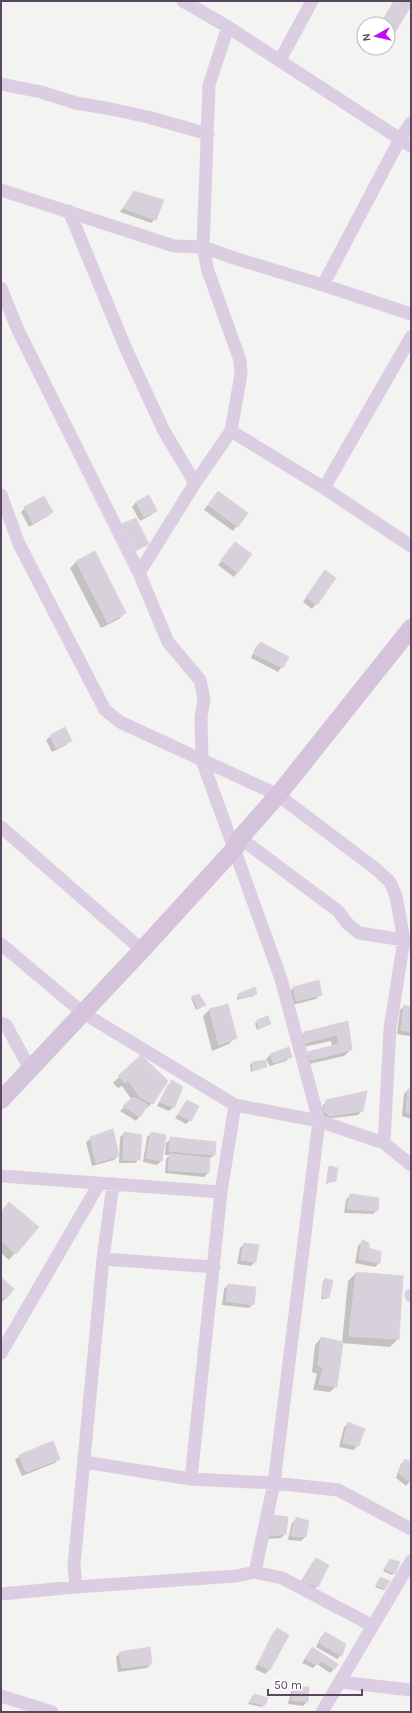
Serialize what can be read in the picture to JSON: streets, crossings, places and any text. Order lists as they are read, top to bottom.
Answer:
{
  "scale_bar": "50 m",
  "north": "left"
}
